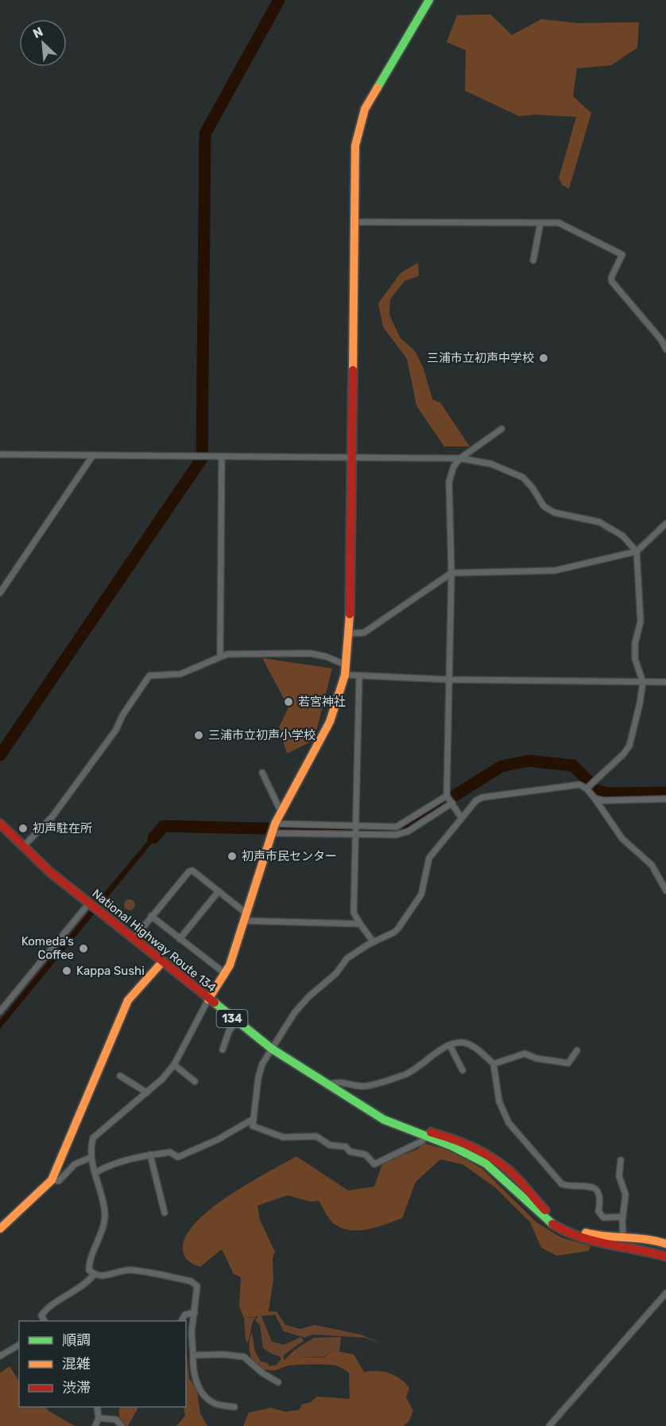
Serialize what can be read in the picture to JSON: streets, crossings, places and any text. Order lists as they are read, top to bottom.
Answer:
{
  "streets": {
    "main road": ["National Highway Route 134", "134"]
  },
  "places": [
    "三浦市立初声中学校",
    "若宮神社",
    "三浦市立初声小学校",
    "初声駐在所",
    "初声市民センター",
    "Komeda's Coffee",
    "Kappa Sushi"
  ],
  "legend": ["順調", "混雑", "渋滞"],
  "north": "top left"
}
